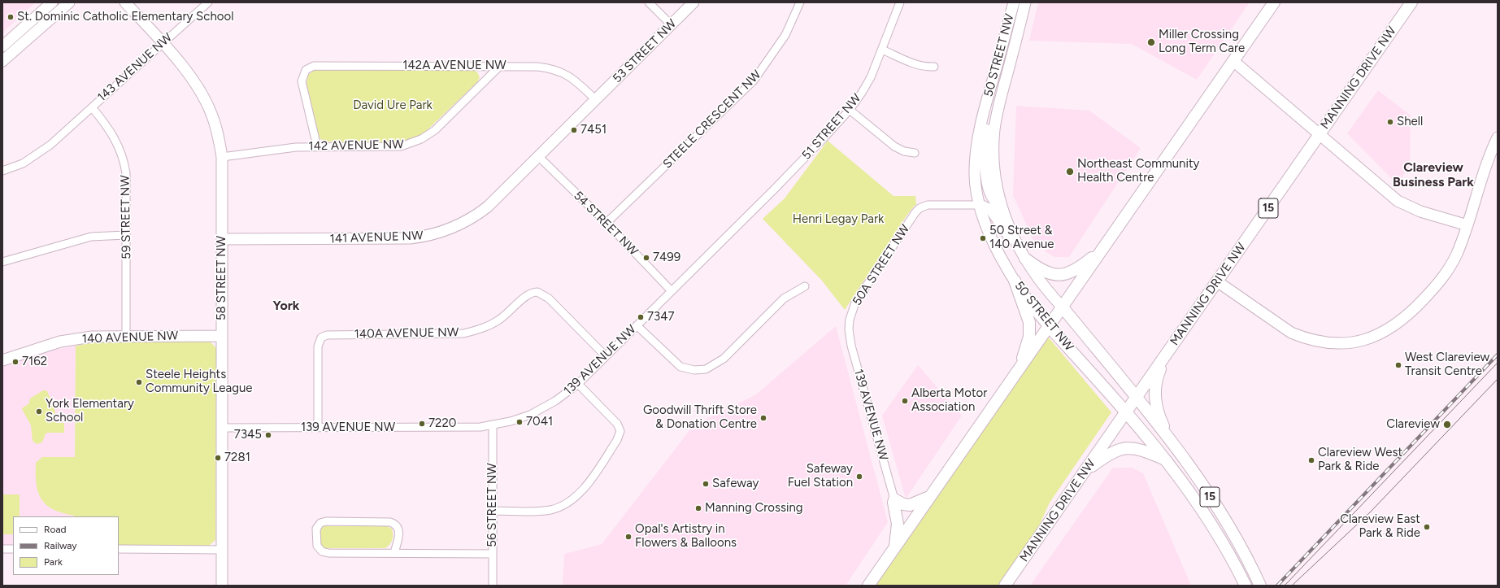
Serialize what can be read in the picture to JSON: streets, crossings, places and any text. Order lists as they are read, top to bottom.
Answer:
{
  "streets": {
    "main road": ["50 STREET NW", "MANNING DRIVE NW", "15"],
    "street": [
      "53 STREET NW",
      "142A AVENUE NW",
      "143 AVENUE NW",
      "STEELE CRESCENT NW",
      "51 STREET NW",
      "142 AVENUE NW",
      "59 STREET NW",
      "54 STREET NW",
      "141 AVENUE NW",
      "50A STREET NW",
      "58 STREET NW",
      "140A AVENUE NW",
      "140 AVENUE NW",
      "139 AVENUE NW",
      "56 STREET NW"
    ]
  },
  "crossings": [
    ["53 STREET NW", "142A AVENUE NW"],
    ["53 STREET NW", "141 AVENUE NW"],
    ["50 STREET NW", "MANNING DRIVE NW"],
    ["50 STREET NW", "50A STREET NW"],
    ["142A AVENUE NW", "142 AVENUE NW"],
    ["142A AVENUE NW", "141 AVENUE NW"],
    ["143 AVENUE NW", "59 STREET NW"],
    ["143 AVENUE NW", "58 STREET NW"],
    ["STEELE CRESCENT NW", "54 STREET NW"],
    ["51 STREET NW", "139 AVENUE NW"],
    ["142 AVENUE NW", "58 STREET NW"],
    ["59 STREET NW", "140 AVENUE NW"],
    ["54 STREET NW", "141 AVENUE NW"],
    ["54 STREET NW", "139 AVENUE NW"],
    ["141 AVENUE NW", "58 STREET NW"],
    ["50A STREET NW", "139 AVENUE NW"],
    ["58 STREET NW", "140 AVENUE NW"],
    ["58 STREET NW", "139 AVENUE NW"],
    ["140A AVENUE NW", "139 AVENUE NW"],
    ["139 AVENUE NW", "56 STREET NW"]
  ],
  "districts": ["Clareview Business Park", "York"],
  "parks": ["David Ure Park", "Henri Legay Park"],
  "places": [
    "St. Dominic Catholic Elementary School",
    "Miller Crossing Long Term Care",
    "Shell",
    "7451",
    "Northeast Community Health Centre",
    "50 Street & 140 Avenue",
    "7499",
    "7347",
    "7162",
    "West Clareview Transit Centre",
    "Steele Heights Community League",
    "Alberta Motor Association",
    "York Elementary School",
    "Goodwill Thrift Store & Donation Centre",
    "7041",
    "7220",
    "Clareview",
    "7345",
    "7281",
    "Clareview West Park & Ride",
    "Safeway Fuel Station",
    "Safeway",
    "Manning Crossing",
    "Clareview East Park & Ride",
    "Opal's Artistry in Flowers & Balloons"
  ],
  "legend": ["Road", "Railway", "Park"]
}
